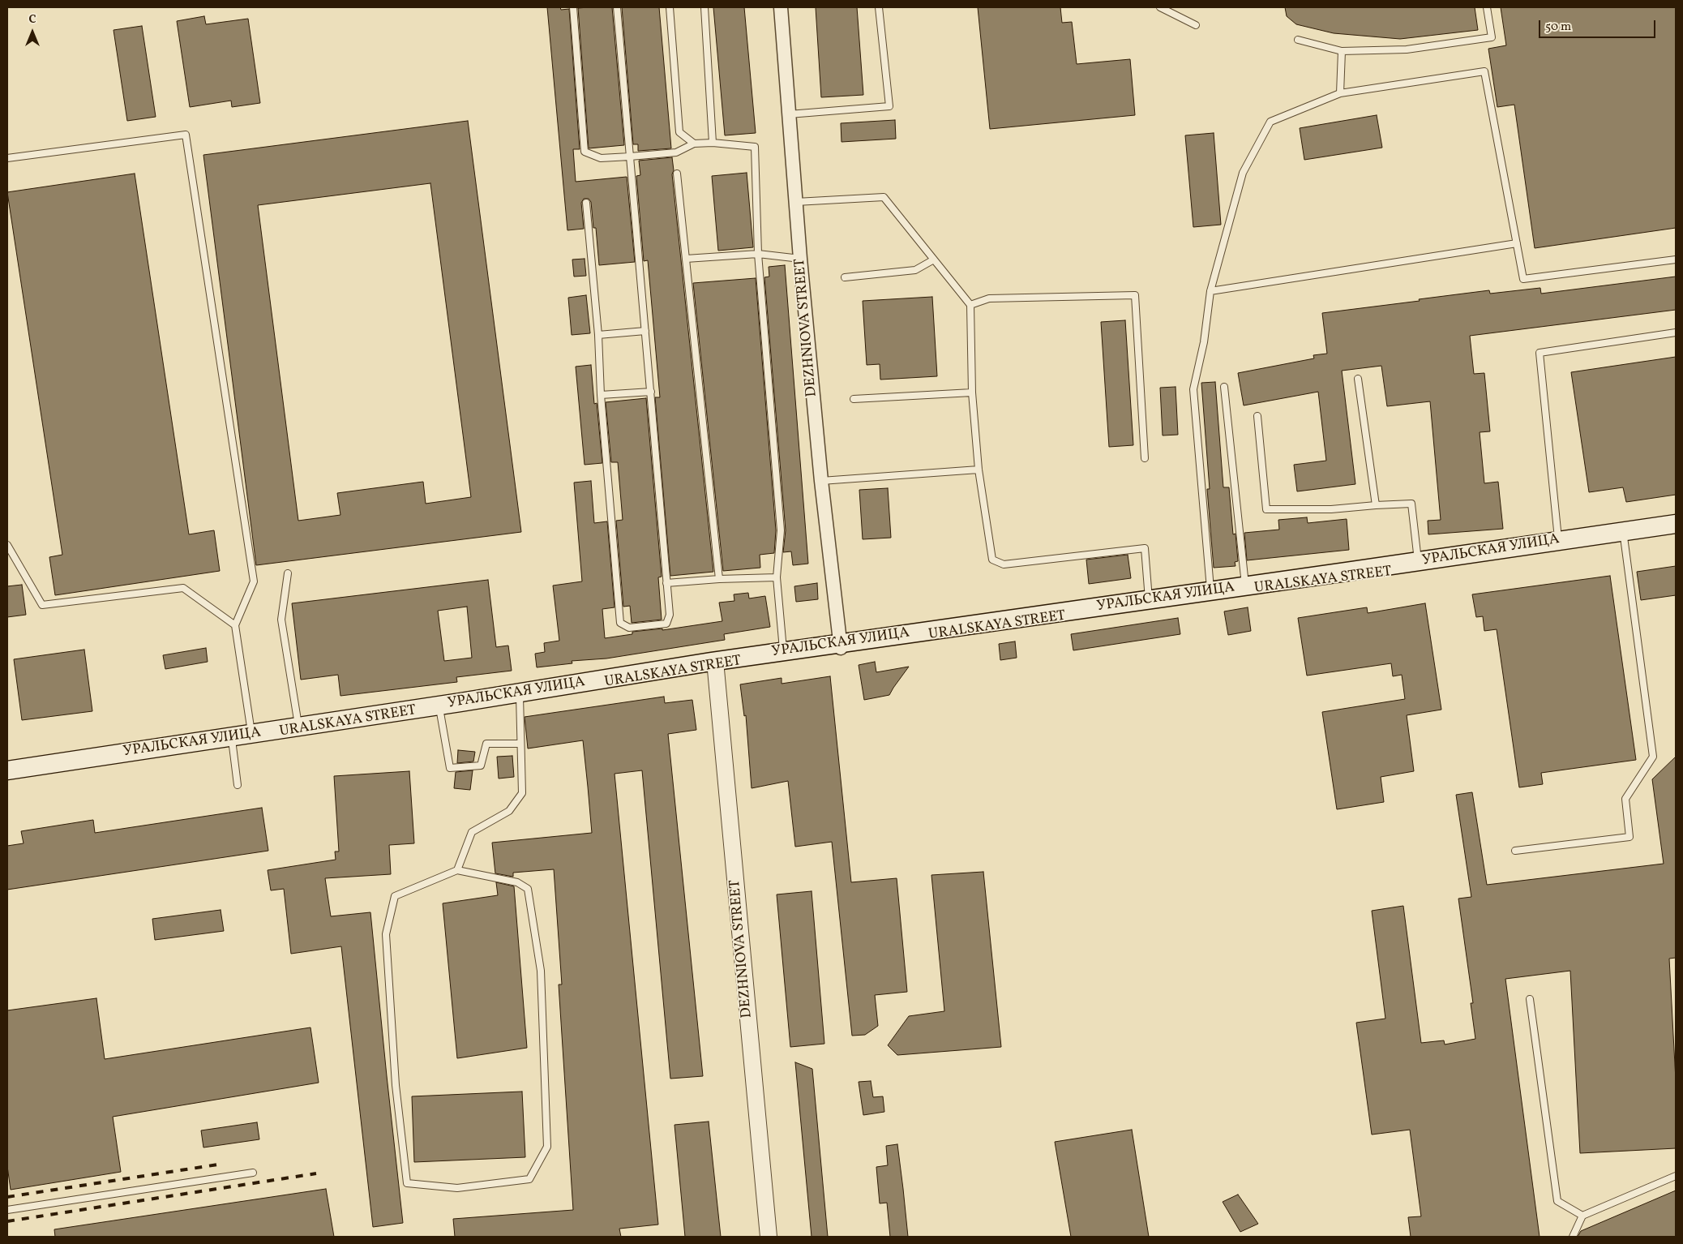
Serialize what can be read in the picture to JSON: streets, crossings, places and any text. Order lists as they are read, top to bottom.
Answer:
{
  "streets": {
    "main road": ["УРАЛЬСКАЯ УЛИЦА", "URALSKAYA STREET"],
    "street": ["DEZHNIOVA STREET"]
  },
  "crossings": [
    ["DEZHNIOVA STREET", "УРАЛЬСКАЯ УЛИЦА"],
    ["DEZHNIOVA STREET", "URALSKAYA STREET"],
    ["УРАЛЬСКАЯ УЛИЦА", "URALSKAYA STREET"]
  ],
  "scale_bar": "50 m",
  "north": "top"
}
